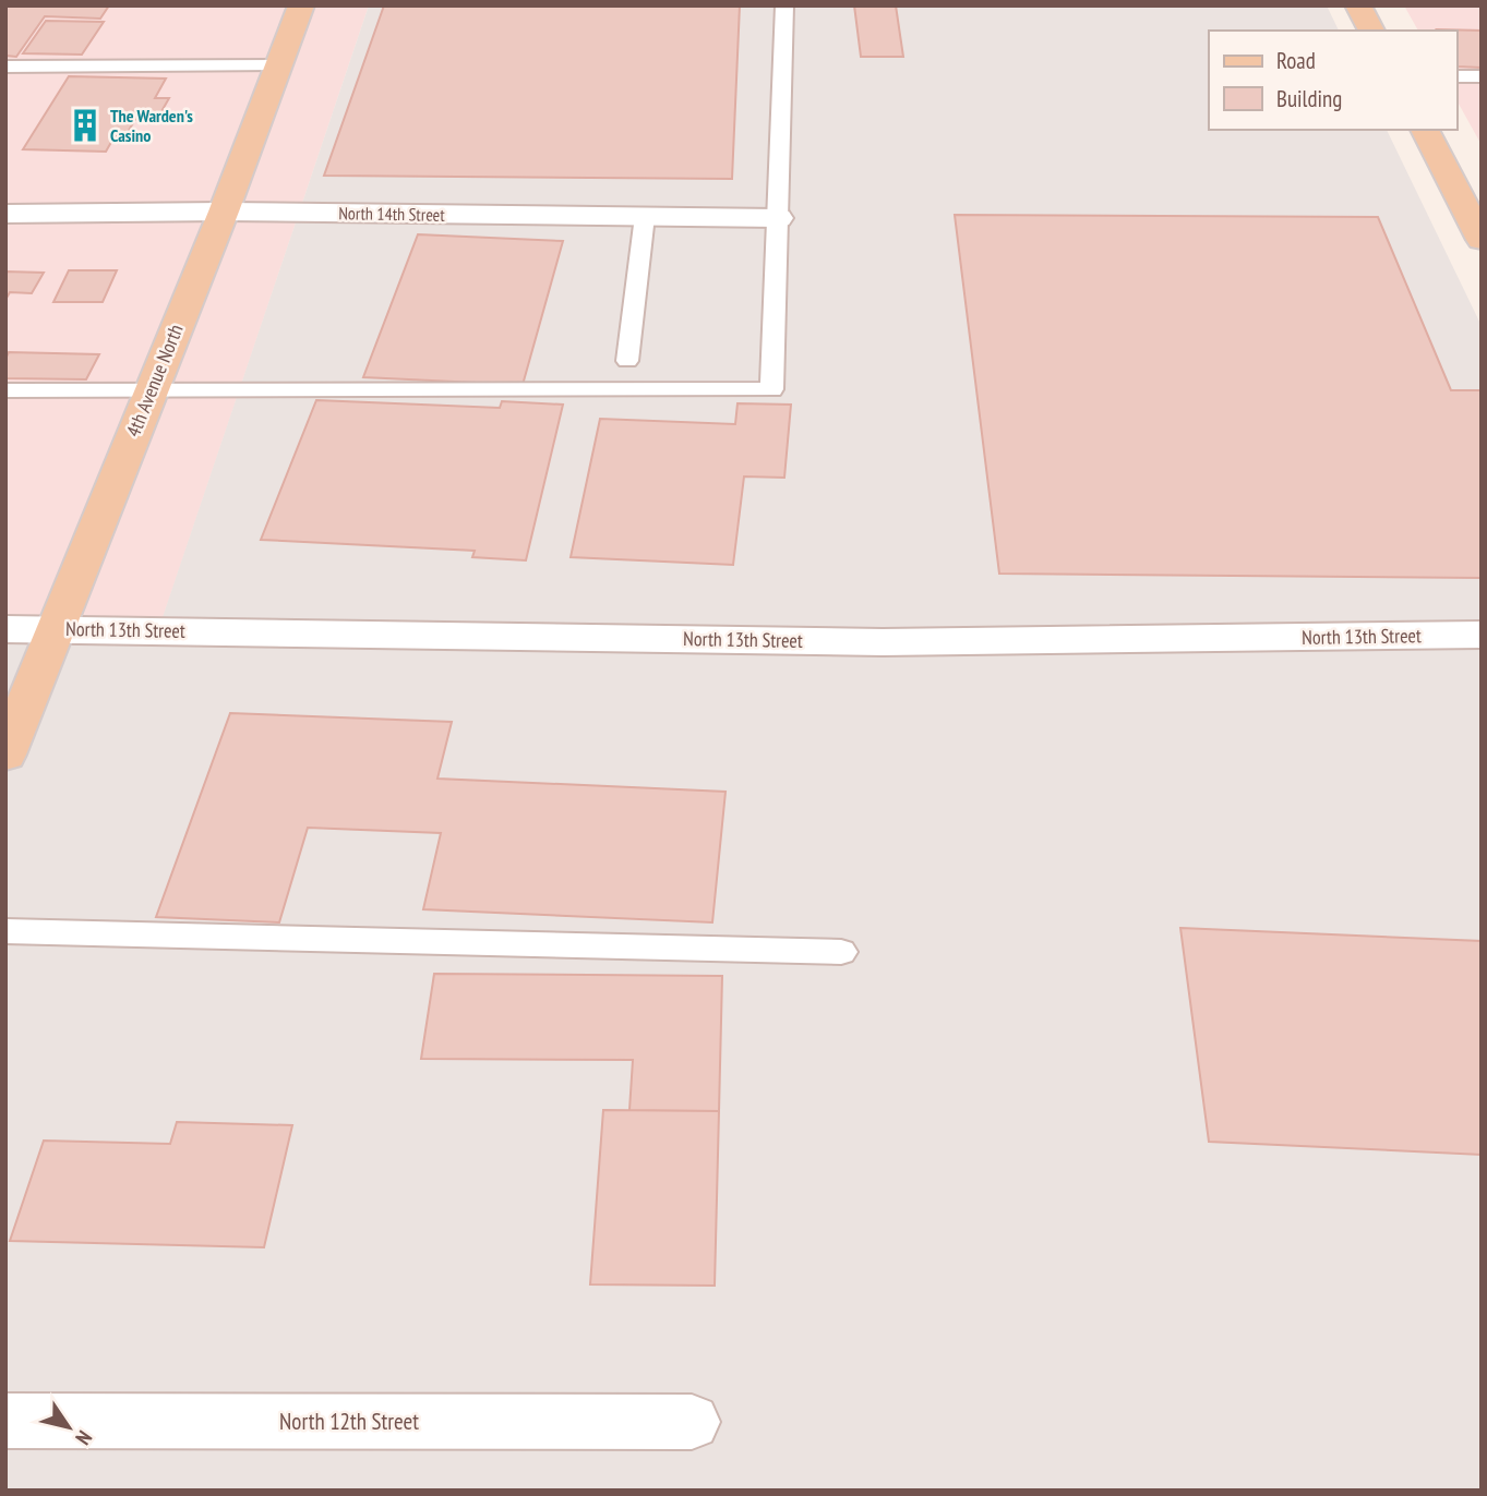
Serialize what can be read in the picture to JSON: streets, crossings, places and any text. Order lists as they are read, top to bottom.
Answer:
{
  "streets": {
    "main road": ["4th Avenue North"],
    "street": ["North 14th Street", "North 13th Street", "North 12th Street"]
  },
  "crossings": [
    ["North 14th Street", "4th Avenue North"],
    ["4th Avenue North", "North 13th Street"]
  ],
  "places": {
    "building": ["The Warden's Casino"]
  },
  "legend": ["Road", "Building"],
  "north": "bottom right"
}
